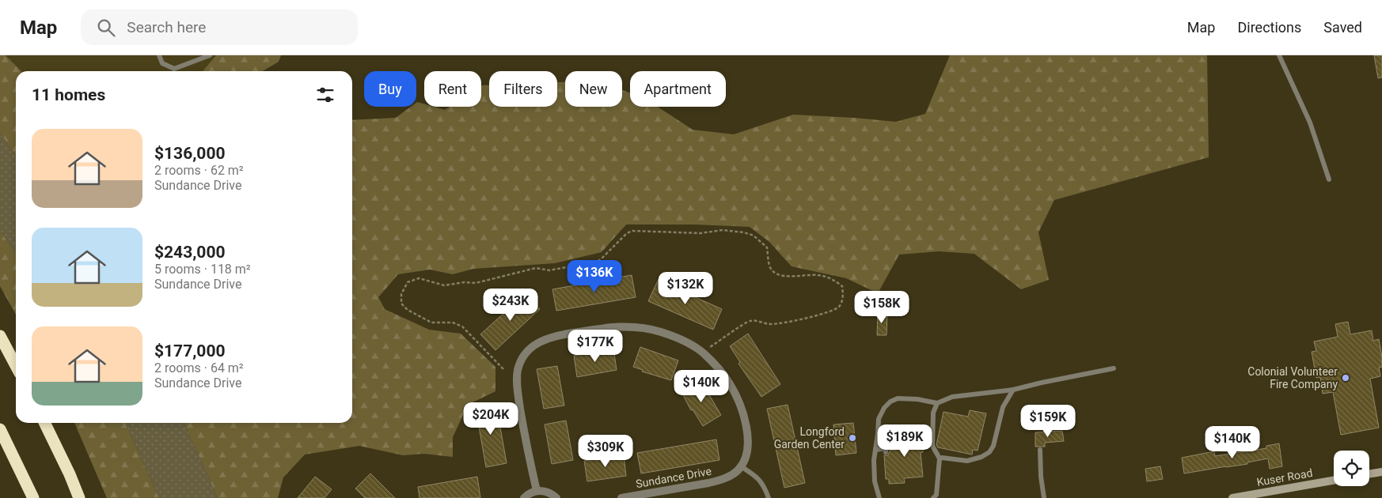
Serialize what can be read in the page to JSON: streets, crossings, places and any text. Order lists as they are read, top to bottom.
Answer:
{
  "streets": {
    "street": ["Sundance Drive", "Kuser Road"]
  },
  "places": ["Colonial Volunteer Fire Company", "Longford Garden Center"],
  "page": {
    "header": "Map",
    "search": "Search here",
    "nav": ["Map", "Directions", "Saved"],
    "chip": [
      "Buy",
      "Rent",
      "Filters",
      "New",
      "Apartment"
    ],
    "heading": "11 homes",
    "list": [
      {
        "name": "$136,000",
        "note": "2 rooms · 62 m² · Sundance Drive"
      },
      {
        "name": "$243,000",
        "note": "5 rooms · 118 m² · Sundance Drive"
      },
      {
        "name": "$177,000",
        "note": "2 rooms · 64 m² · Sundance Drive"
      }
    ],
    "price": [
      "$136K",
      "$132K",
      "$243K",
      "$158K",
      "$177K",
      "$140K",
      "$204K",
      "$159K",
      "$189K",
      "$140K",
      "$309K"
    ]
  }
}
